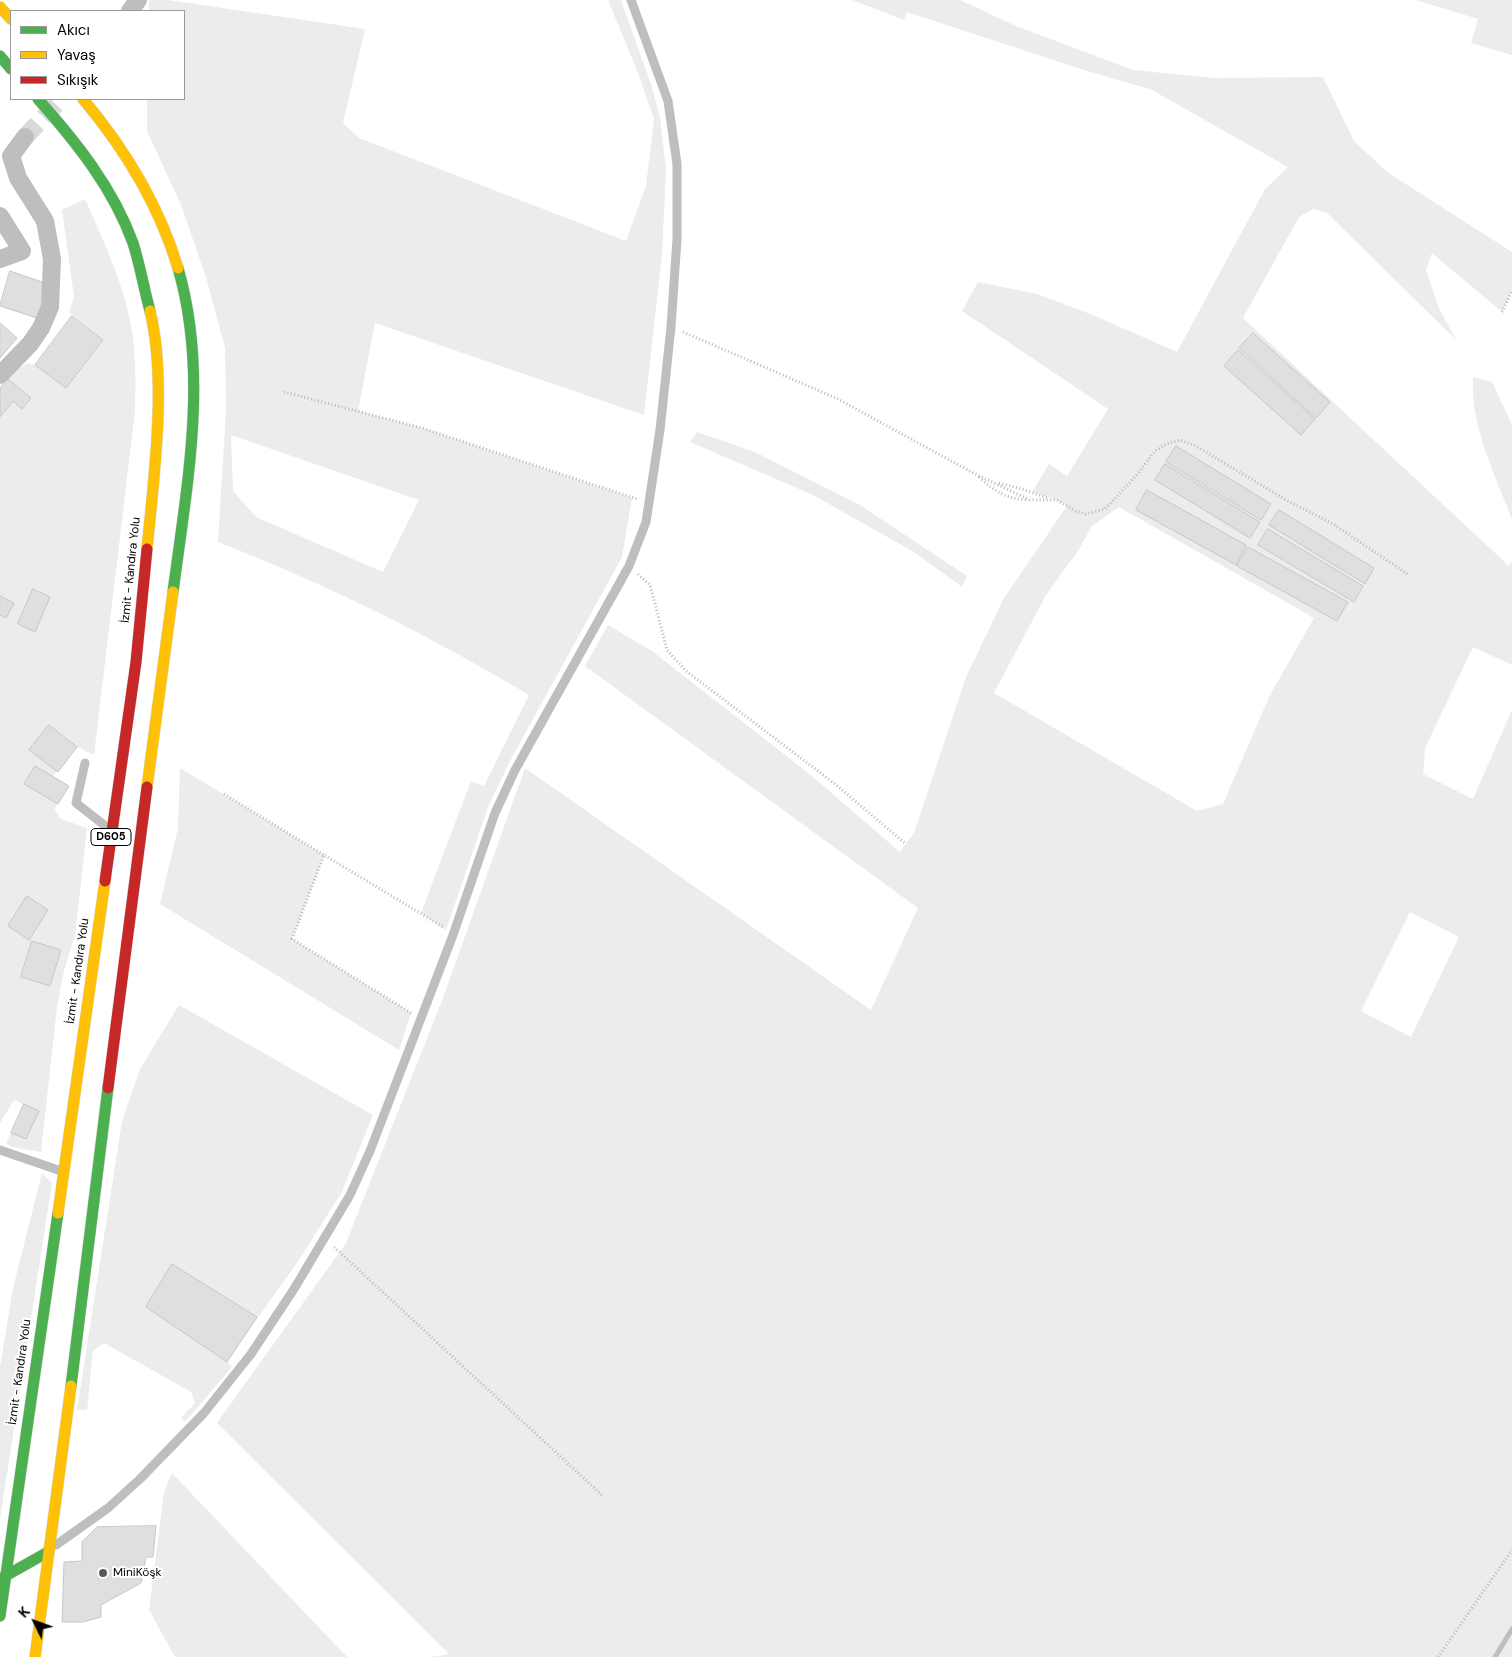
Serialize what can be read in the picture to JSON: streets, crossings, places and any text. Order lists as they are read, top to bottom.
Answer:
{
  "streets": {
    "main road": ["İzmit - Kandıra Yolu", "D605"]
  },
  "places": ["MiniKöşk"],
  "legend": ["Akıcı", "Yavaş", "Sıkışık"],
  "north": "top left"
}
